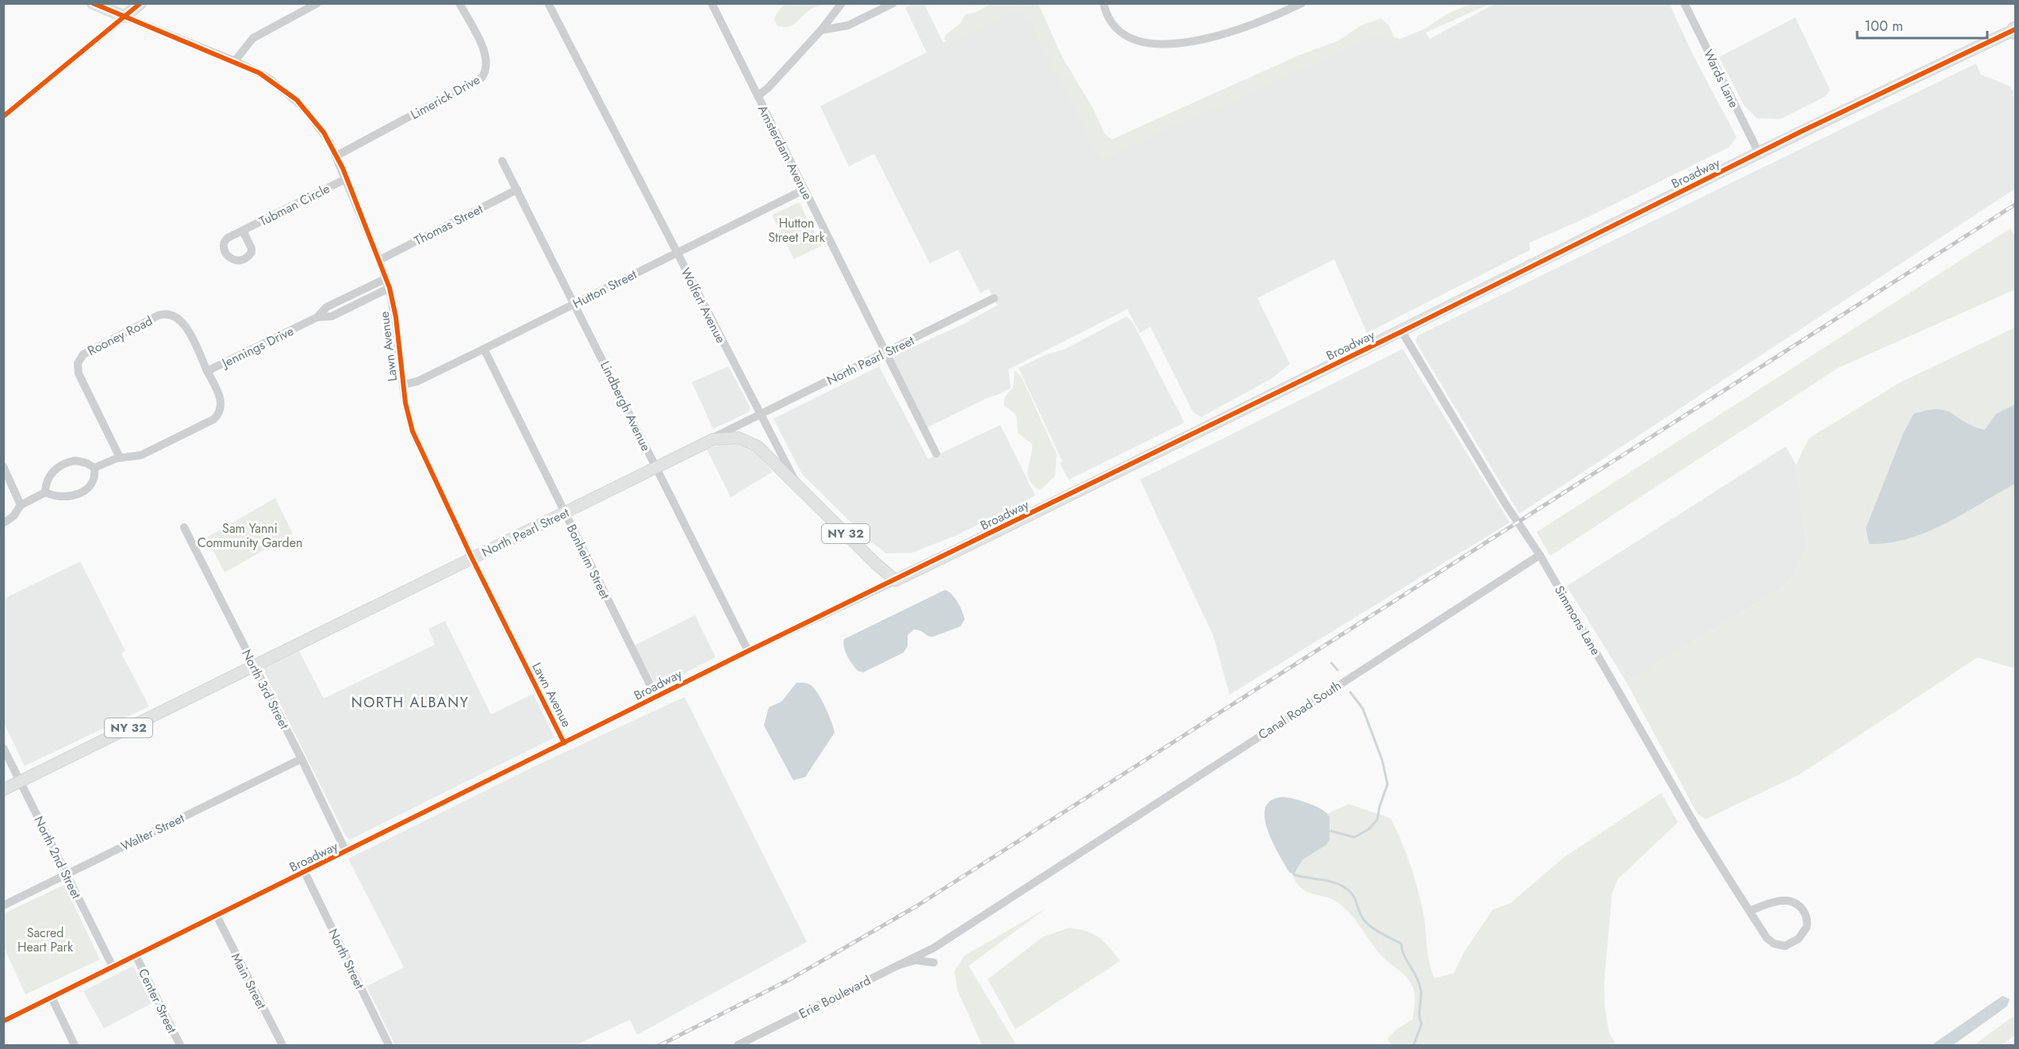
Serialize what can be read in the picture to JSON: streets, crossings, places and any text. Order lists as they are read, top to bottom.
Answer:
{
  "streets": {
    "main road": [
      "Broadway",
      "Wolfert Avenue",
      "North Pearl Street",
      "NY 32"
    ],
    "street": [
      "Wards Lane",
      "Limerick Drive",
      "Amsterdam Avenue",
      "Tubman Circle",
      "Thomas Street",
      "Hutton Street",
      "Rooney Road",
      "Jennings Drive",
      "Lawn Avenue",
      "Lindbergh Avenue",
      "Bonheim Street",
      "Simmons Lane",
      "North 3rd Street",
      "Canal Road South",
      "Walter Street",
      "North 2nd Street",
      "North Street",
      "Main Street",
      "Erie Boulevard",
      "Center Street"
    ]
  },
  "crossings": [
    ["Wards Lane", "Broadway"],
    ["Limerick Drive", "Lawn Avenue"],
    ["Amsterdam Avenue", "Hutton Street"],
    ["Amsterdam Avenue", "North Pearl Street"],
    ["Broadway", "Wolfert Avenue"],
    ["Broadway", "Lawn Avenue"],
    ["Broadway", "Lindbergh Avenue"],
    ["Broadway", "Bonheim Street"],
    ["Broadway", "Simmons Lane"],
    ["Broadway", "North 3rd Street"],
    ["Broadway", "North 2nd Street"],
    ["Broadway", "North Street"],
    ["Broadway", "Main Street"],
    ["Broadway", "Center Street"],
    ["Tubman Circle", "Lawn Avenue"],
    ["Thomas Street", "Lawn Avenue"],
    ["Thomas Street", "Lindbergh Avenue"],
    ["Hutton Street", "Wolfert Avenue"],
    ["Hutton Street", "Lawn Avenue"],
    ["Hutton Street", "Lindbergh Avenue"],
    ["Hutton Street", "Bonheim Street"],
    ["Wolfert Avenue", "North Pearl Street"],
    ["Wolfert Avenue", "NY 32"],
    ["Rooney Road", "Jennings Drive"],
    ["Jennings Drive", "Lawn Avenue"],
    ["Lawn Avenue", "North Pearl Street"],
    ["North Pearl Street", "Lindbergh Avenue"],
    ["North Pearl Street", "NY 32"],
    ["North Pearl Street", "Bonheim Street"],
    ["North Pearl Street", "North 3rd Street"],
    ["North Pearl Street", "North 2nd Street"],
    ["Simmons Lane", "Canal Road South"],
    ["North 3rd Street", "Walter Street"],
    ["Canal Road South", "Erie Boulevard"],
    ["Walter Street", "North 2nd Street"]
  ],
  "districts": ["NORTH ALBANY"],
  "parks": ["Hutton Street Park", "Sam Yanni Community Garden", "Sacred Heart Park"],
  "scale_bar": "100 m"
}
